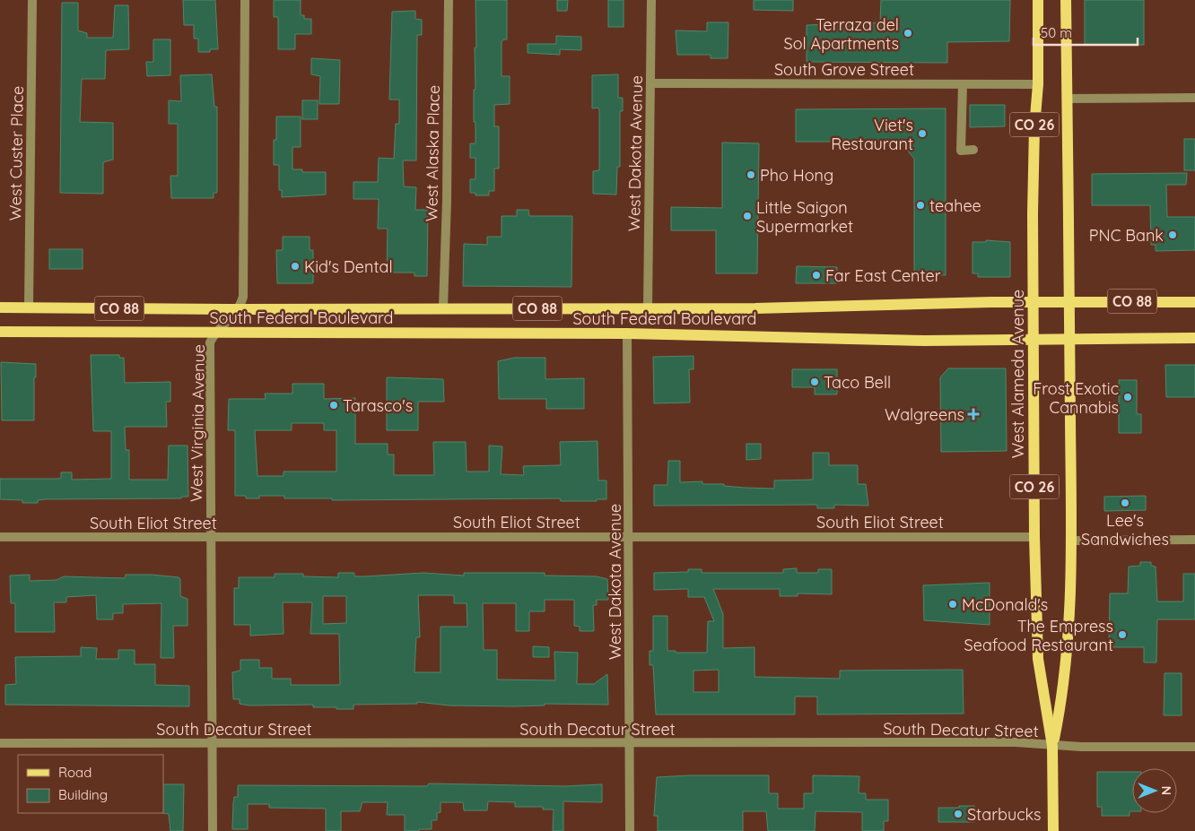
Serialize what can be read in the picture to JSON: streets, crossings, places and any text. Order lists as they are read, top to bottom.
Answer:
{
  "streets": {
    "main road": [
      "CO 26",
      "CO 88",
      "South Federal Boulevard",
      "West Alameda Avenue"
    ],
    "street": [
      "South Grove Street",
      "West Custer Place",
      "West Alaska Place",
      "West Dakota Avenue",
      "West Virginia Avenue",
      "South Eliot Street",
      "South Decatur Street"
    ]
  },
  "crossings": [
    ["South Grove Street", "West Dakota Avenue"],
    ["South Grove Street", "West Alameda Avenue"],
    ["West Custer Place", "South Federal Boulevard"],
    ["West Alaska Place", "South Federal Boulevard"],
    ["West Dakota Avenue", "South Federal Boulevard"],
    ["West Dakota Avenue", "South Eliot Street"],
    ["West Dakota Avenue", "South Decatur Street"],
    ["South Federal Boulevard", "West Alameda Avenue"],
    ["South Federal Boulevard", "West Virginia Avenue"],
    ["West Alameda Avenue", "South Eliot Street"],
    ["West Alameda Avenue", "South Decatur Street"],
    ["West Virginia Avenue", "South Eliot Street"],
    ["West Virginia Avenue", "South Decatur Street"]
  ],
  "places": {
    "other": [
      "Terraza del Sol Apartments",
      "Viet's Restaurant",
      "Pho Hong",
      "teahee",
      "Little Saigon Supermarket",
      "PNC Bank",
      "Kid's Dental",
      "Far East Center",
      "Taco Bell",
      "Frost Exotic Cannabis",
      "Tarasco's",
      "Lee's Sandwiches",
      "McDonald's",
      "The Empress Seafood Restaurant",
      "Starbucks"
    ],
    "health": ["Walgreens"]
  },
  "legend": ["Road", "Building"],
  "scale_bar": "50 m",
  "north": "right"
}
